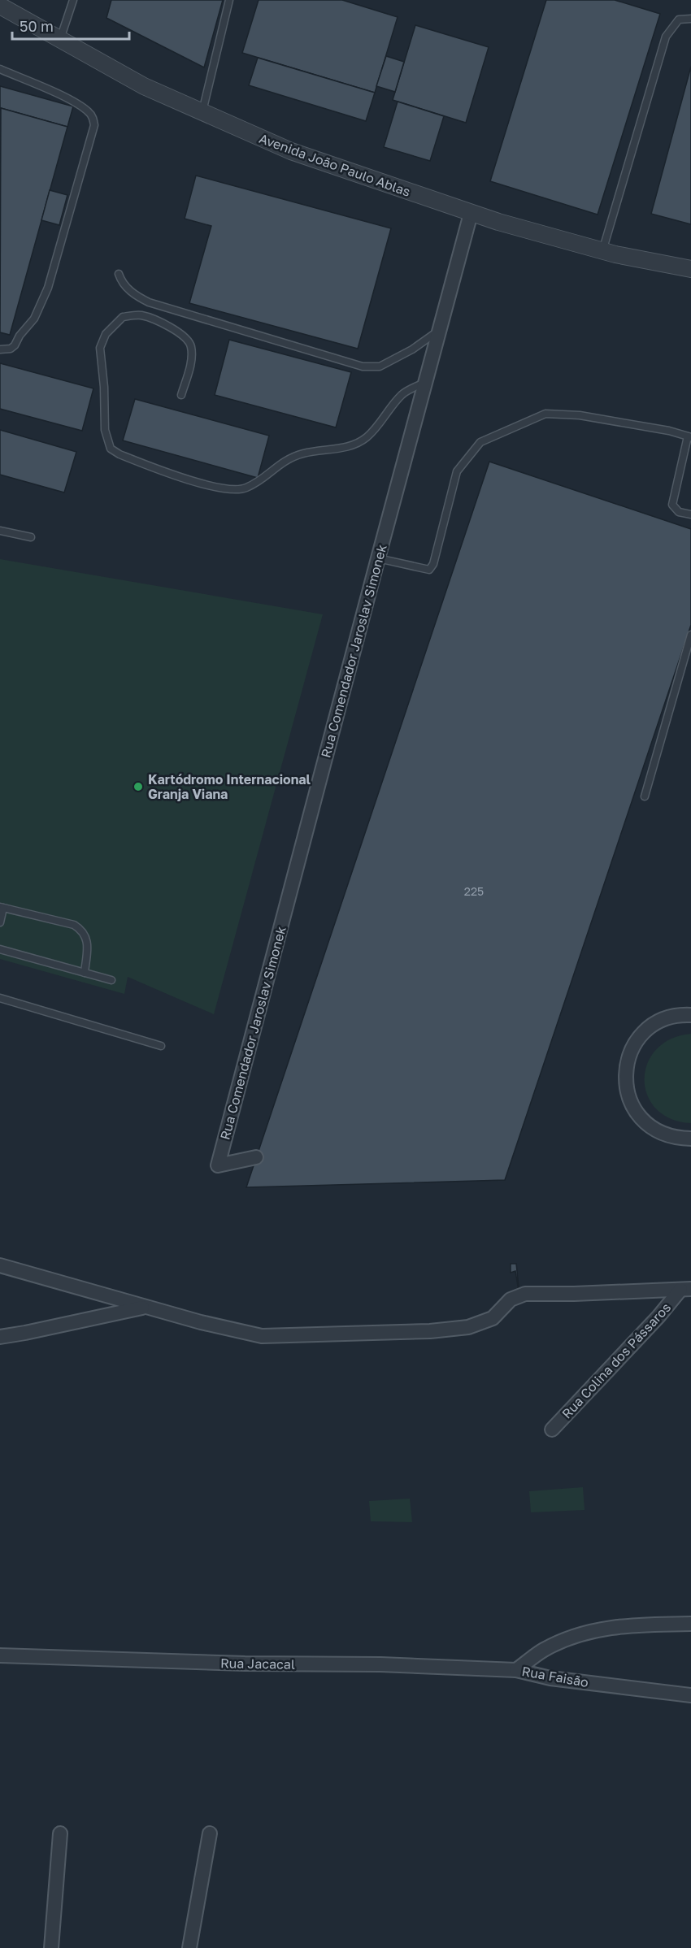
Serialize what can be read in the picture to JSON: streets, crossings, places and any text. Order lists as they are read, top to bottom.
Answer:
{
  "streets": {
    "street": [
      "Avenida João Paulo Ablas",
      "Rua Comendador Jaroslav Simonek",
      "Rua Colina dos Pássaros",
      "Rua Jacacal",
      "Rua Faisão"
    ]
  },
  "crossings": [
    ["Avenida João Paulo Ablas", "Rua Comendador Jaroslav Simonek"],
    ["Rua Jacacal", "Rua Faisão"]
  ],
  "places": ["Kartódromo Internacional Granja Viana"],
  "house_numbers": ["225"],
  "scale_bar": "50 m"
}
